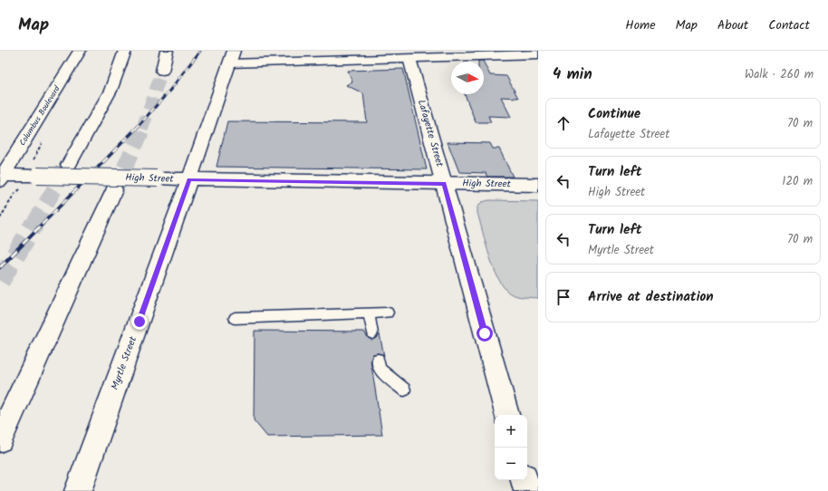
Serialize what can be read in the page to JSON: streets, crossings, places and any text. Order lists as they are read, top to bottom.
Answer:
{
  "streets": {
    "main road": [
      "Columbus Boulevard",
      "Lafayette Street",
      "High Street",
      "Myrtle Street"
    ]
  },
  "crossings": [
    ["Columbus Boulevard", "High Street"],
    ["Lafayette Street", "High Street"],
    ["High Street", "Myrtle Street"]
  ],
  "north": "right",
  "page": {
    "header": "Map",
    "nav": [
      "Home",
      "Map",
      "About",
      "Contact"
    ],
    "heading": ["4 min", "Walk · 260 m"],
    "list": [
      ["Continue", "Lafayette Street", "70 m"],
      ["Turn left", "High Street", "120 m"],
      ["Turn left", "Myrtle Street", "70 m"],
      "Arrive at destination"
    ],
    "map_buttons": ["+", "−"]
  }
}
